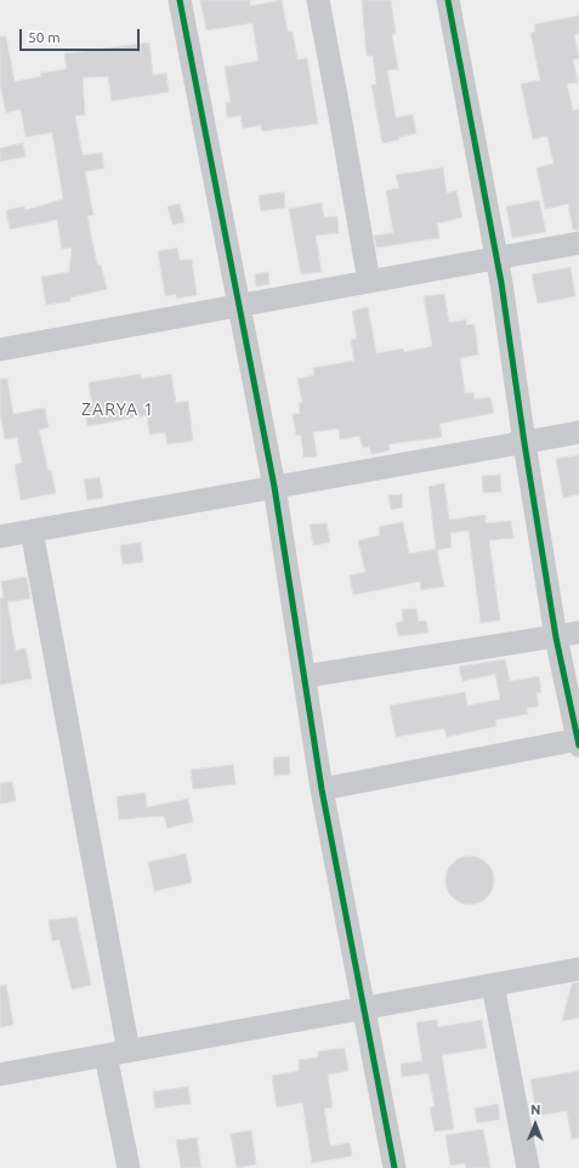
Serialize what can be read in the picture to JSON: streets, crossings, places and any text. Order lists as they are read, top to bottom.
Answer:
{
  "districts": ["ZARYA 1"],
  "scale_bar": "50 m",
  "north": "top"
}
